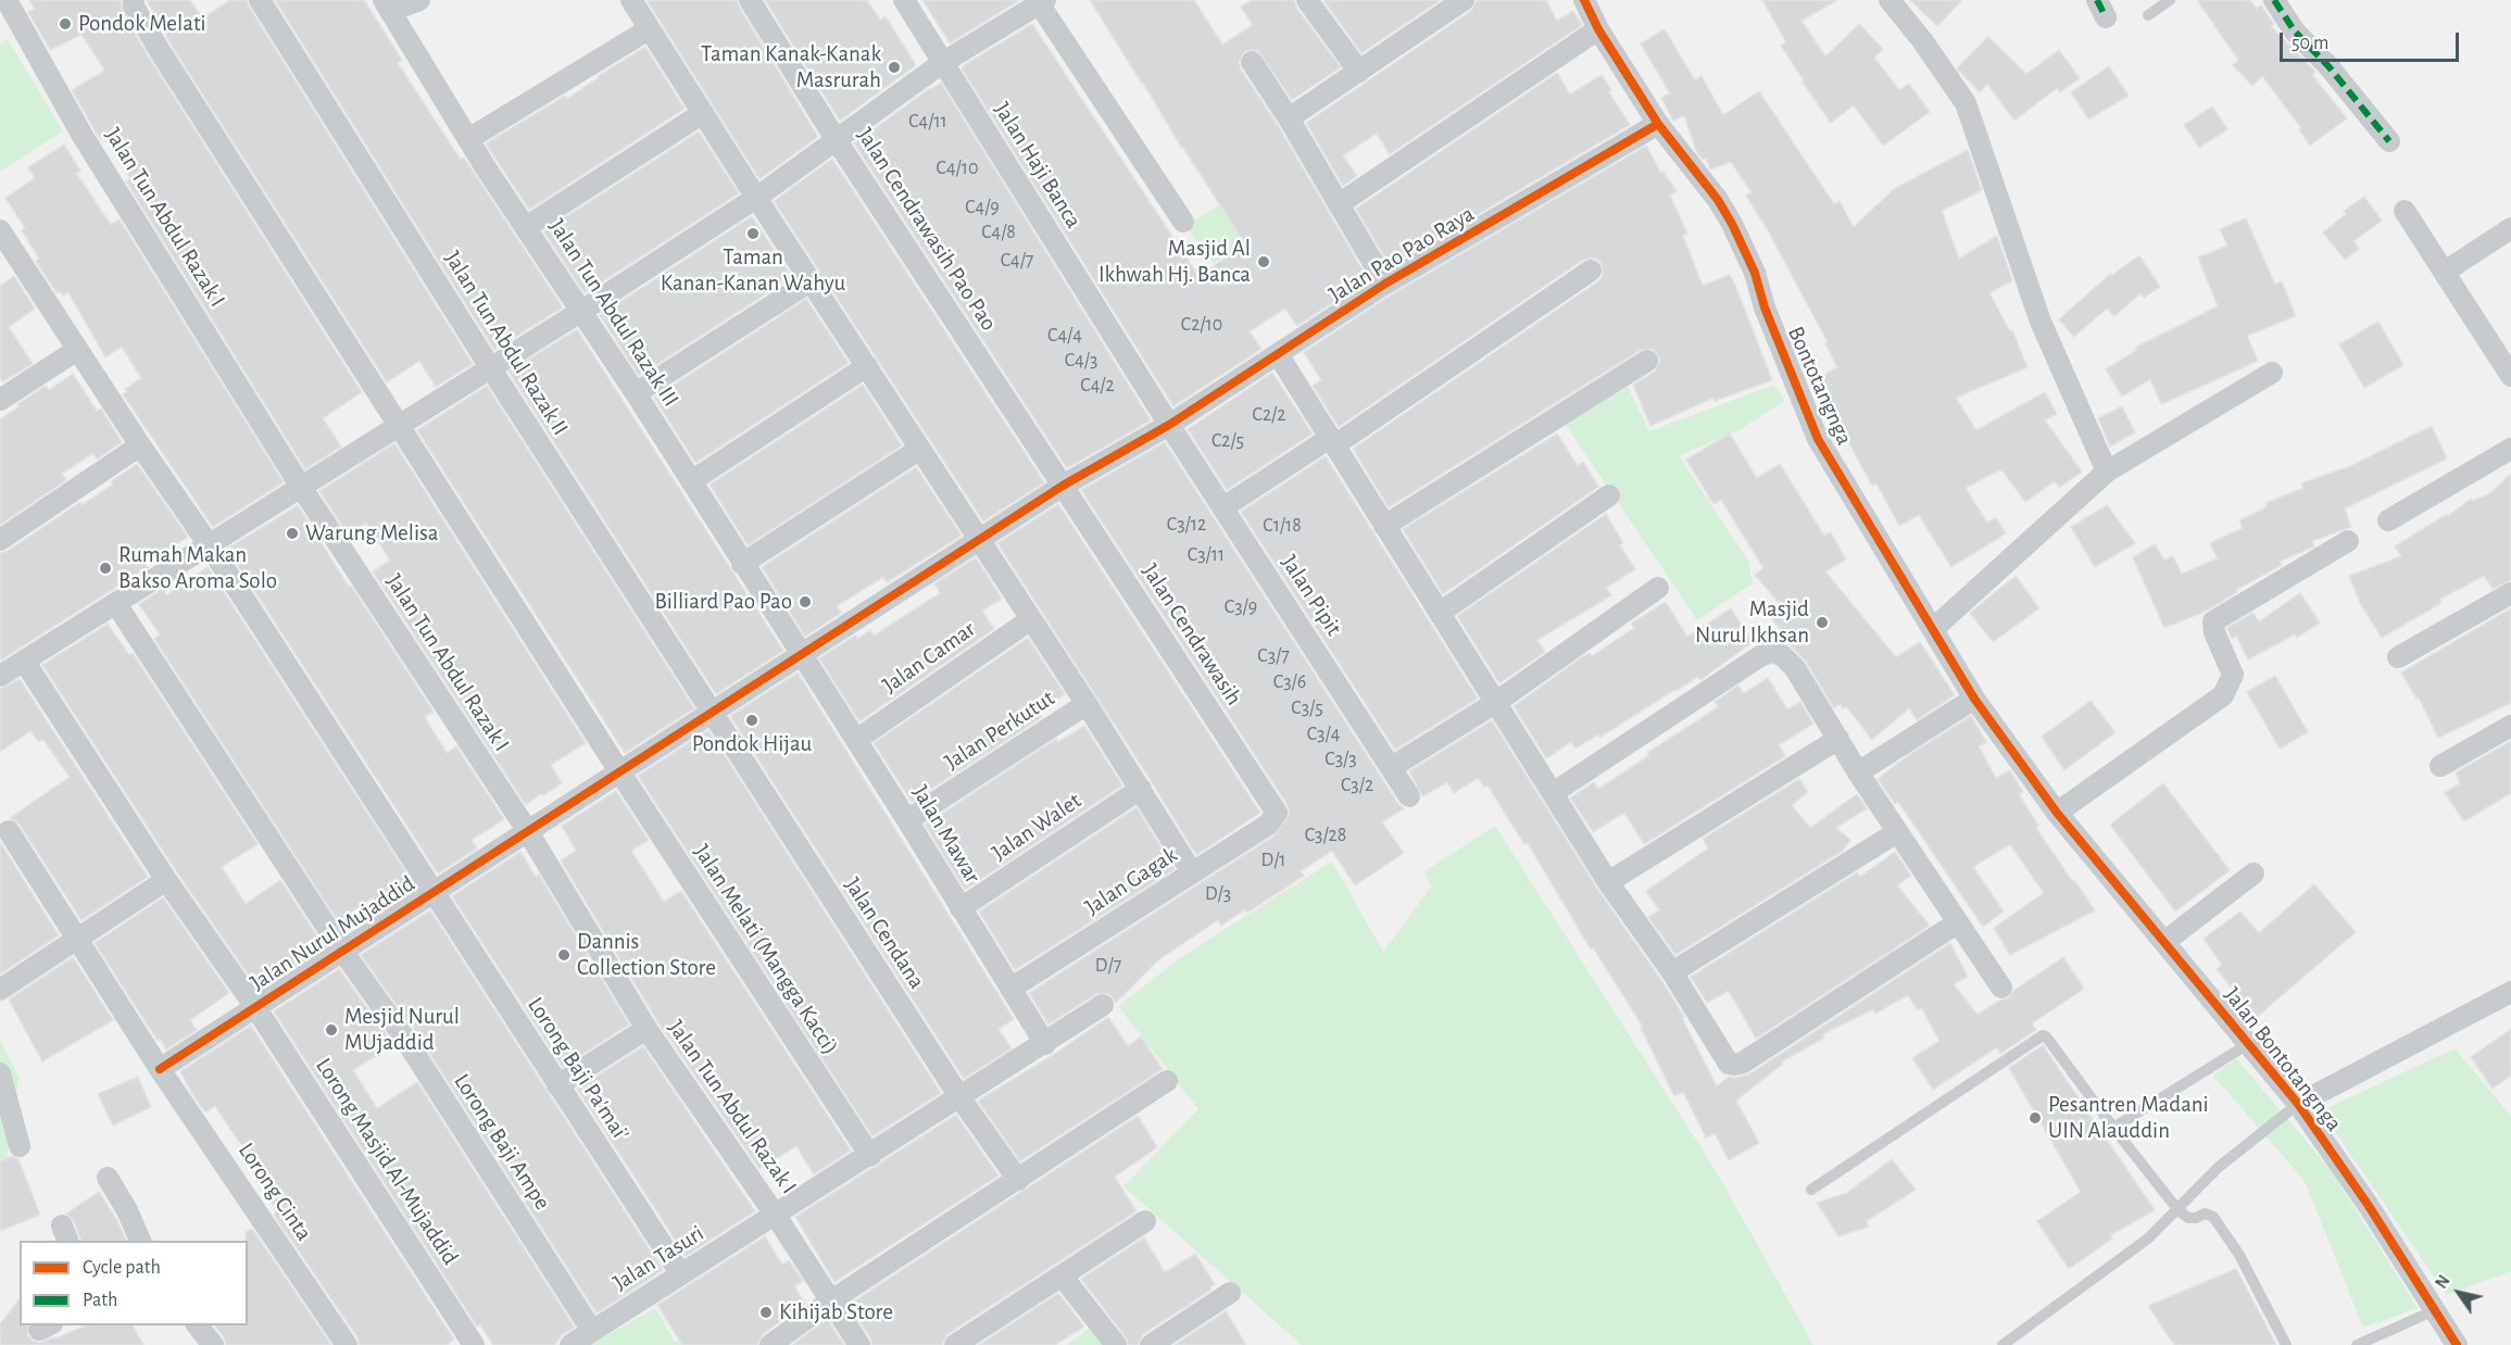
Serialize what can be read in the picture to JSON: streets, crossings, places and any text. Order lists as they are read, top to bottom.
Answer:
{
  "streets": {
    "street": [
      "Jalan Haji Banca",
      "Jalan Tun Abdul Razak I",
      "Jalan Cendrawasih Pao Pao",
      "Jalan Pao Pao Raya",
      "Jalan Tun Abdul Razak III",
      "Jalan Tun Abdul Razak II",
      "Bontotangnga",
      "Jalan Pipit",
      "Jalan Cendrawasih",
      "Jalan Camar",
      "Jalan Perkutut",
      "Jalan Walet",
      "Jalan Mawar",
      "Jalan Gagak",
      "Jalan Nurul Mujaddid",
      "Jalan Cendana",
      "Jalan Melati (Mangga Kacci)",
      "Jalan Bontotangnga",
      "Lorong Baji Pa'mai'",
      "Lorong Baji Ampe",
      "Lorong Masjid Al-Mujaddid",
      "Lorong Cinta",
      "Jalan Tasuri"
    ]
  },
  "crossings": [
    ["Jalan Haji Banca", "Jalan Pao Pao Raya"],
    ["Jalan Haji Banca", "Jalan Pipit"],
    ["Jalan Tun Abdul Razak I", "Jalan Nurul Mujaddid"],
    ["Jalan Tun Abdul Razak I", "Jalan Tasuri"],
    ["Jalan Cendrawasih Pao Pao", "Jalan Pao Pao Raya"],
    ["Jalan Cendrawasih Pao Pao", "Jalan Cendrawasih"],
    ["Jalan Pao Pao Raya", "Jalan Tun Abdul Razak III"],
    ["Jalan Pao Pao Raya", "Bontotangnga"],
    ["Jalan Pao Pao Raya", "Jalan Pipit"],
    ["Jalan Pao Pao Raya", "Jalan Cendrawasih"],
    ["Jalan Pao Pao Raya", "Jalan Mawar"],
    ["Jalan Pao Pao Raya", "Jalan Nurul Mujaddid"],
    ["Jalan Tun Abdul Razak III", "Jalan Mawar"],
    ["Jalan Tun Abdul Razak III", "Jalan Nurul Mujaddid"],
    ["Jalan Tun Abdul Razak II", "Jalan Nurul Mujaddid"],
    ["Jalan Tun Abdul Razak II", "Jalan Cendana"],
    ["Bontotangnga", "Jalan Bontotangnga"],
    ["Jalan Cendrawasih", "Jalan Gagak"],
    ["Jalan Camar", "Jalan Mawar"],
    ["Jalan Perkutut", "Jalan Mawar"],
    ["Jalan Walet", "Jalan Mawar"],
    ["Jalan Mawar", "Jalan Gagak"],
    ["Jalan Mawar", "Jalan Nurul Mujaddid"],
    ["Jalan Mawar", "Jalan Tasuri"],
    ["Jalan Nurul Mujaddid", "Jalan Cendana"],
    ["Jalan Nurul Mujaddid", "Jalan Melati (Mangga Kacci)"],
    ["Jalan Nurul Mujaddid", "Lorong Baji Pa'mai'"],
    ["Jalan Nurul Mujaddid", "Lorong Baji Ampe"],
    ["Jalan Nurul Mujaddid", "Lorong Masjid Al-Mujaddid"],
    ["Jalan Nurul Mujaddid", "Lorong Cinta"],
    ["Jalan Cendana", "Jalan Tasuri"],
    ["Jalan Melati (Mangga Kacci)", "Jalan Tasuri"],
    ["Lorong Baji Pa'mai'", "Jalan Tasuri"],
    ["Lorong Baji Ampe", "Jalan Tasuri"]
  ],
  "places": [
    "Pondok Melati",
    "Taman Kanak-Kanak Masrurah",
    "Taman Kanan-Kanan Wahyu",
    "Masjid Al Ikhwah Hj. Banca",
    "Warung Melisa",
    "Rumah Makan Bakso Aroma Solo",
    "Billiard Pao Pao",
    "Masjid Nurul Ikhsan",
    "Pondok Hijau",
    "Dannis Collection Store",
    "Mesjid Nurul MUjaddid",
    "Pesantren Madani UIN Alauddin",
    "Kihijab Store"
  ],
  "house_numbers": [
    "C4/11",
    "C4/10",
    "C4/9",
    "C4/8",
    "C4/7",
    "C2/10",
    "C4/4",
    "C4/3",
    "C4/2",
    "C2/2",
    "C2/5",
    "C3/12",
    "C1/18",
    "C3/11",
    "C3/9",
    "C3/7",
    "C3/6",
    "C3/5",
    "C3/4",
    "C3/3",
    "C3/2",
    "C3/28",
    "D/1",
    "D/3",
    "D/7"
  ],
  "legend": ["Cycle path", "Path"],
  "scale_bar": "50 m",
  "north": "top left"
}
